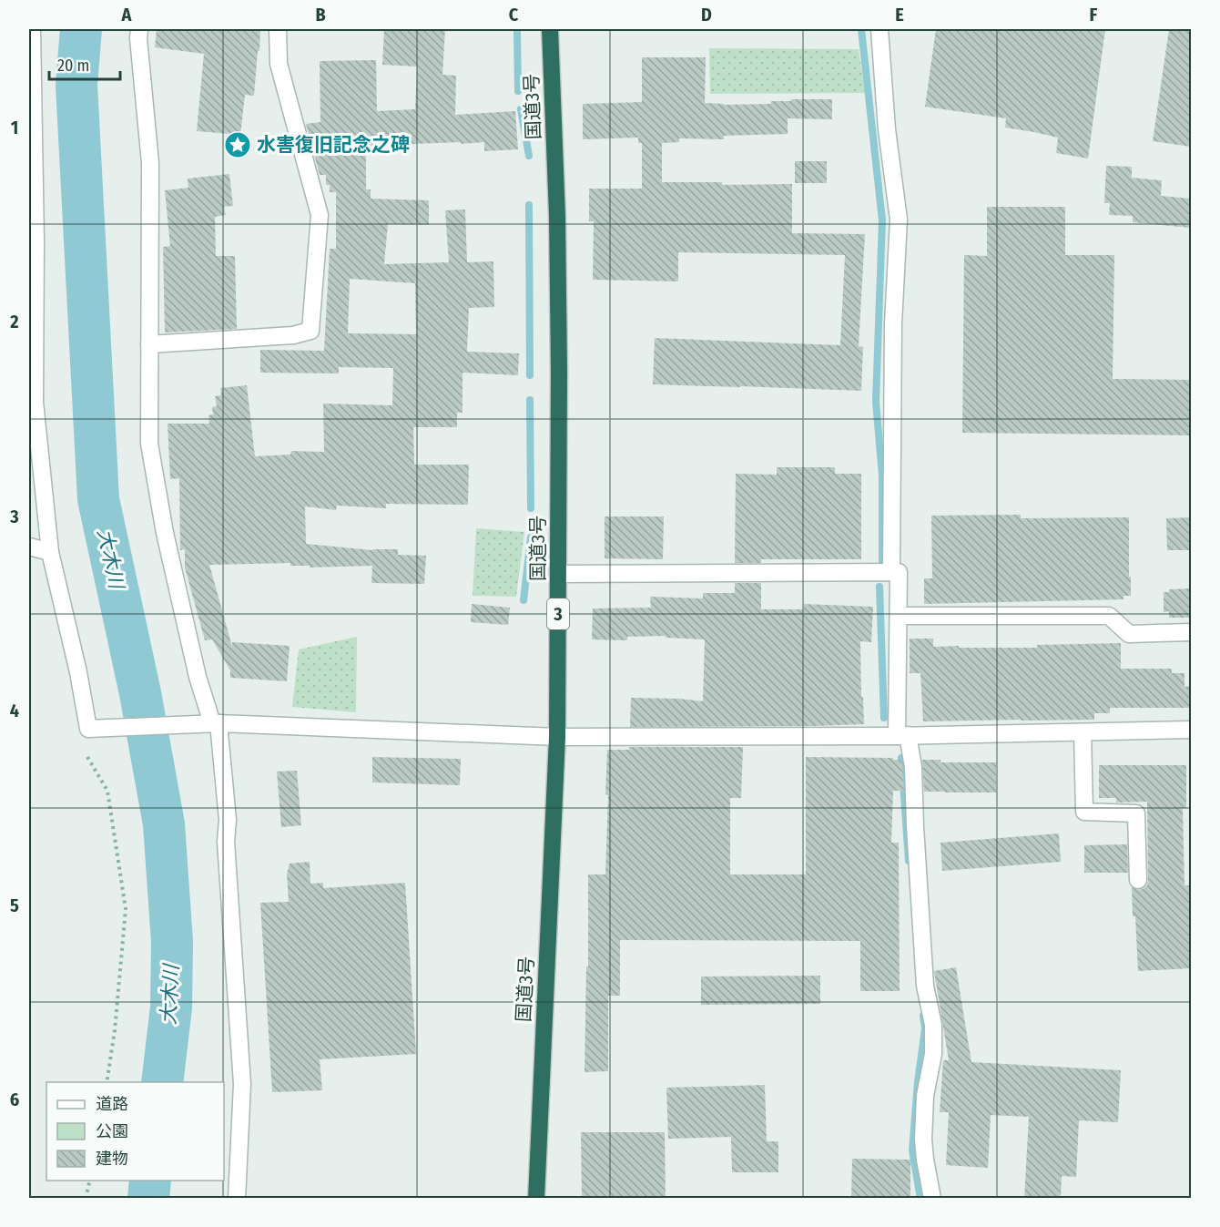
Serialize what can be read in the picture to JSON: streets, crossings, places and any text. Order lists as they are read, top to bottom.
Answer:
{
  "streets": {
    "highway": ["国道3号", "3"]
  },
  "water": ["大木川"],
  "places": {
    "place": ["水害復旧記念之碑"]
  },
  "legend": ["道路", "公園", "建物"],
  "scale_bar": "20 m",
  "grid": {
    "columns": [
      "A",
      "B",
      "C",
      "D",
      "E",
      "F"
    ],
    "rows": [
      "1",
      "2",
      "3",
      "4",
      "5",
      "6"
    ]
  }
}
